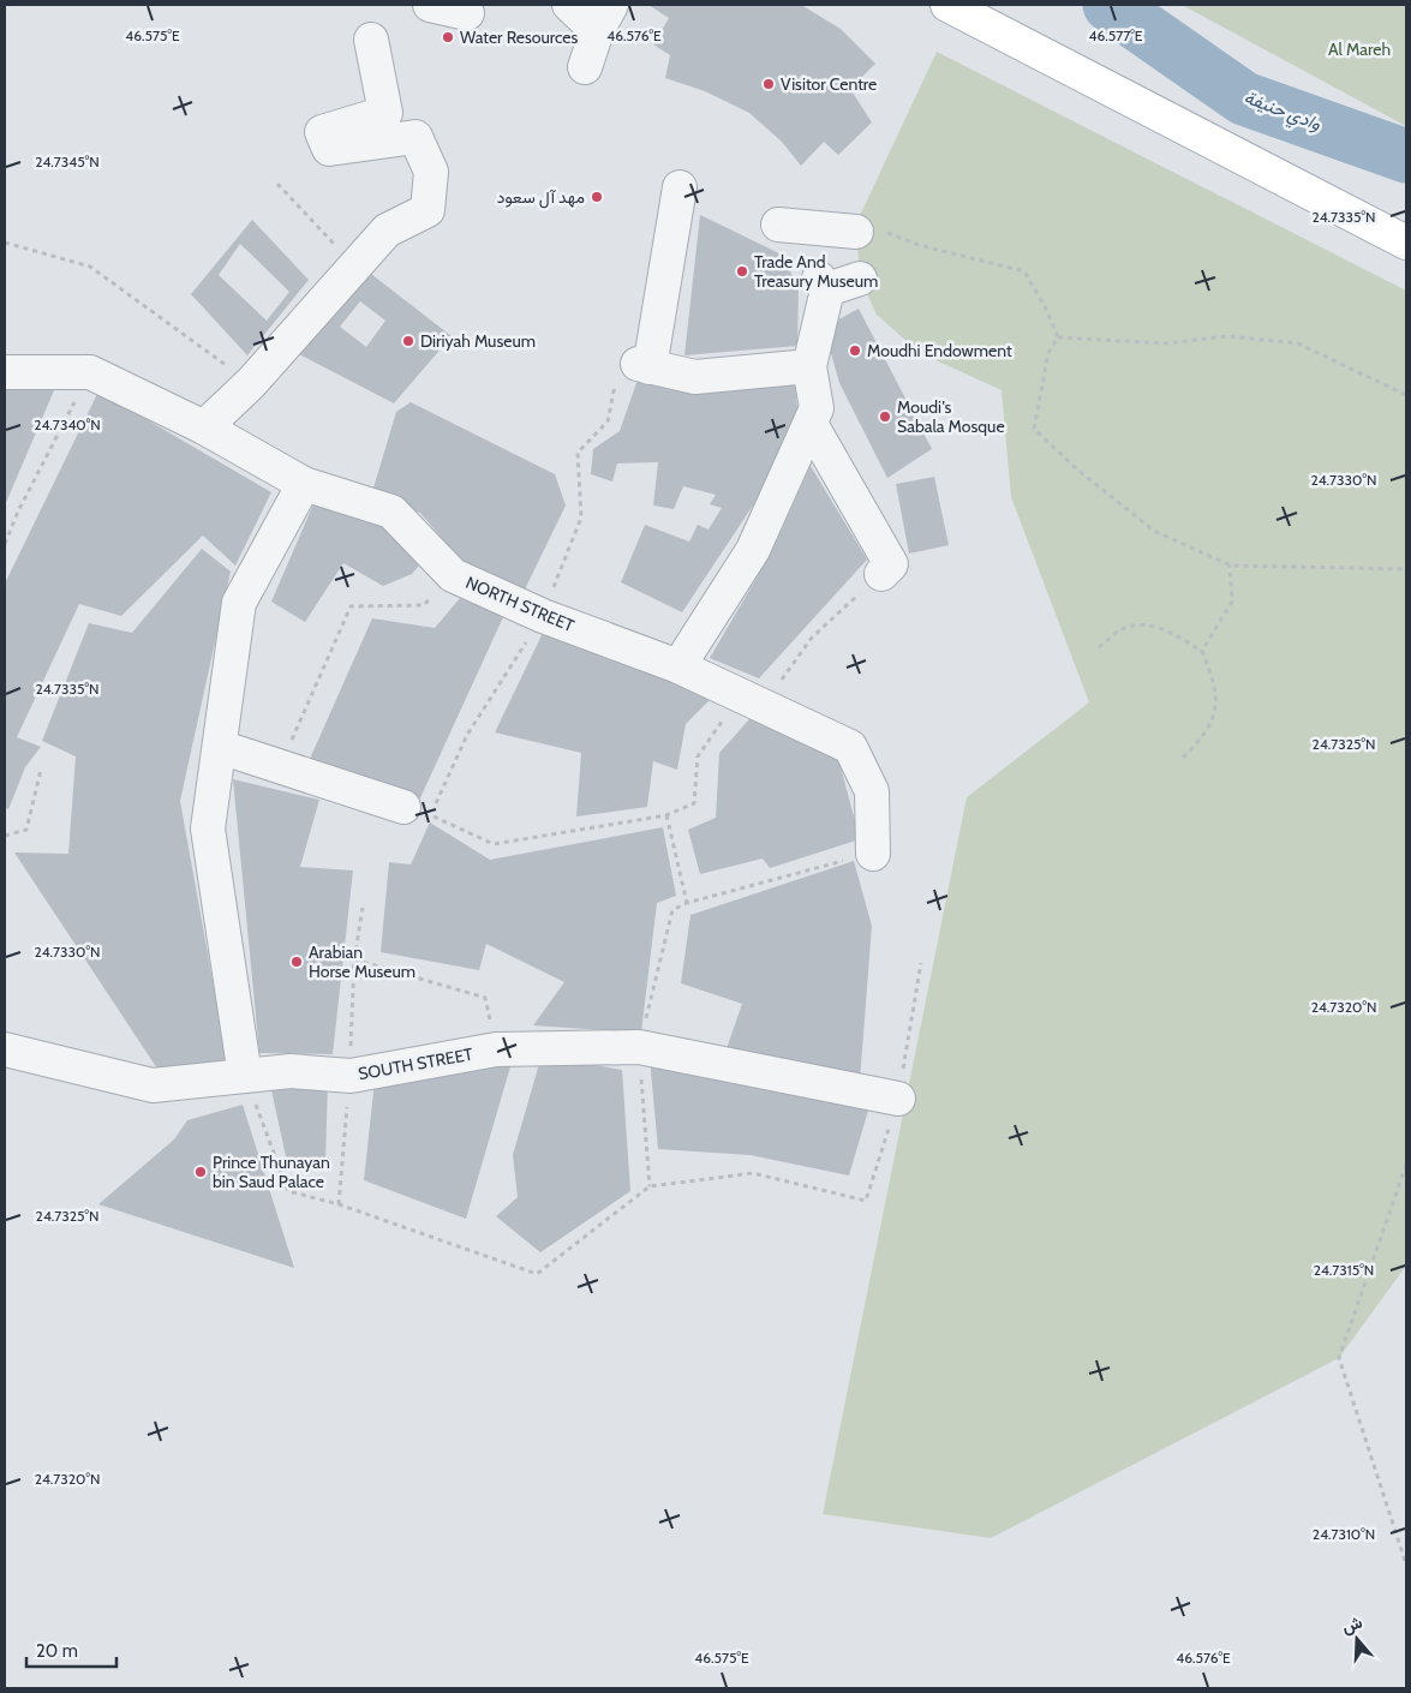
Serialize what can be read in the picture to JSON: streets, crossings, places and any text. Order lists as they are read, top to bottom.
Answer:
{
  "streets": {
    "street": ["NORTH STREET", "SOUTH STREET"]
  },
  "water": ["وادي حنيفة"],
  "parks": ["Al Mareh"],
  "places": [
    "Water Resources",
    "Visitor Centre",
    "مهد آل سعود",
    "Trade And Treasury Museum",
    "Diriyah Museum",
    "Moudhi Endowment",
    "Moudi's Sabala Mosque",
    "Arabian Horse Museum",
    "Prince Thunayan bin Saud Palace"
  ],
  "scale_bar": "20 m",
  "north": "top",
  "coordinates": [
    "46.575°E",
    "46.576°E",
    "46.577°E",
    "24.7345°N",
    "24.7335°N",
    "24.7340°N",
    "24.7330°N",
    "24.7325°N",
    "24.7320°N",
    "24.7315°N",
    "24.7310°N"
  ]
}
